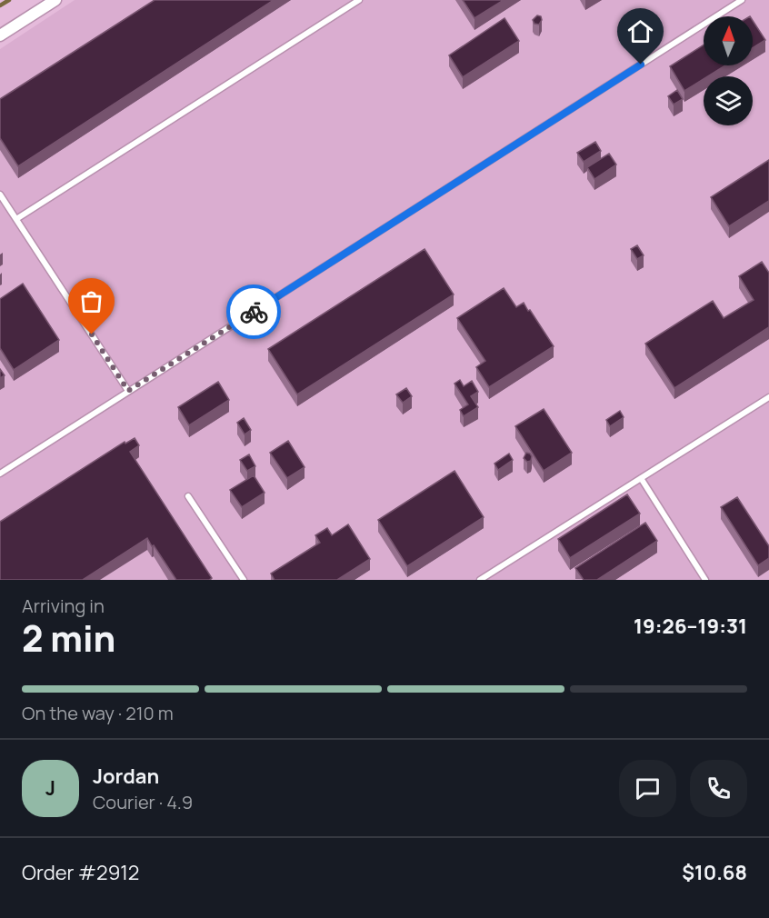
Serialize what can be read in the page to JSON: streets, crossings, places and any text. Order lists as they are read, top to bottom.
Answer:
{
  "north": "top",
  "page": {
    "heading": ["2 min", "Arriving in", "19:26–19:31"],
    "panel": [
      "Jordan",
      "Courier · 4.9",
      "Order #2912",
      "$10.68"
    ],
    "bar": "On the way · 210 m",
    "round": "J"
  }
}
